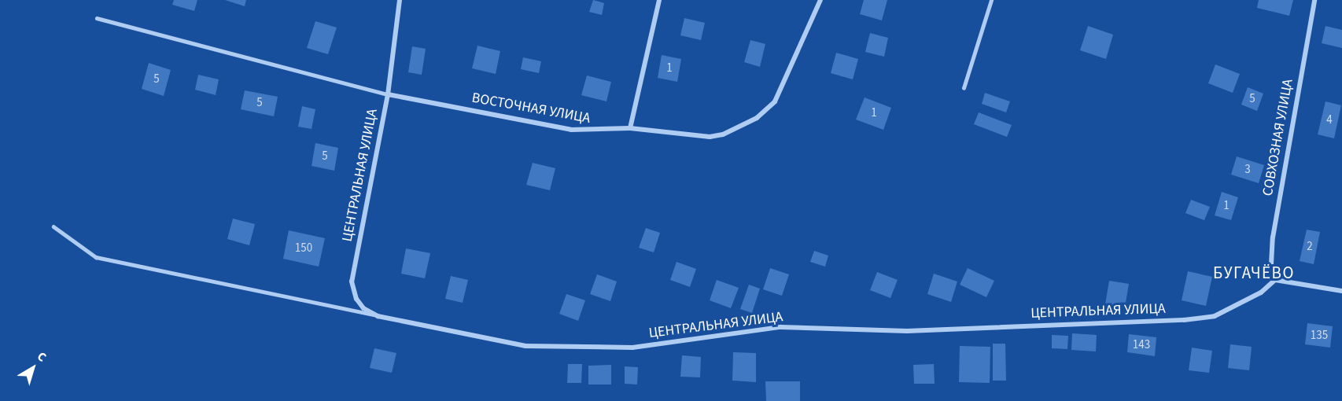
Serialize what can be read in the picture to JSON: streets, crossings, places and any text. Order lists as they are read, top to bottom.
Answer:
{
  "streets": {
    "street": ["ВОСТОЧНАЯ УЛИЦА", "СОВХОЗНАЯ УЛИЦА", "ЦЕНТРАЛЬНАЯ УЛИЦА"]
  },
  "crossings": [
    ["ВОСТОЧНАЯ УЛИЦА", "ЦЕНТРАЛЬНАЯ УЛИЦА"],
    ["СОВХОЗНАЯ УЛИЦА", "ЦЕНТРАЛЬНАЯ УЛИЦА"]
  ],
  "districts": ["БУГАЧЁВО"],
  "house_numbers": [
    "1",
    "5",
    "5",
    "5",
    "1",
    "4",
    "5",
    "3",
    "1",
    "2",
    "150",
    "135",
    "143"
  ],
  "north": "top right"
}
